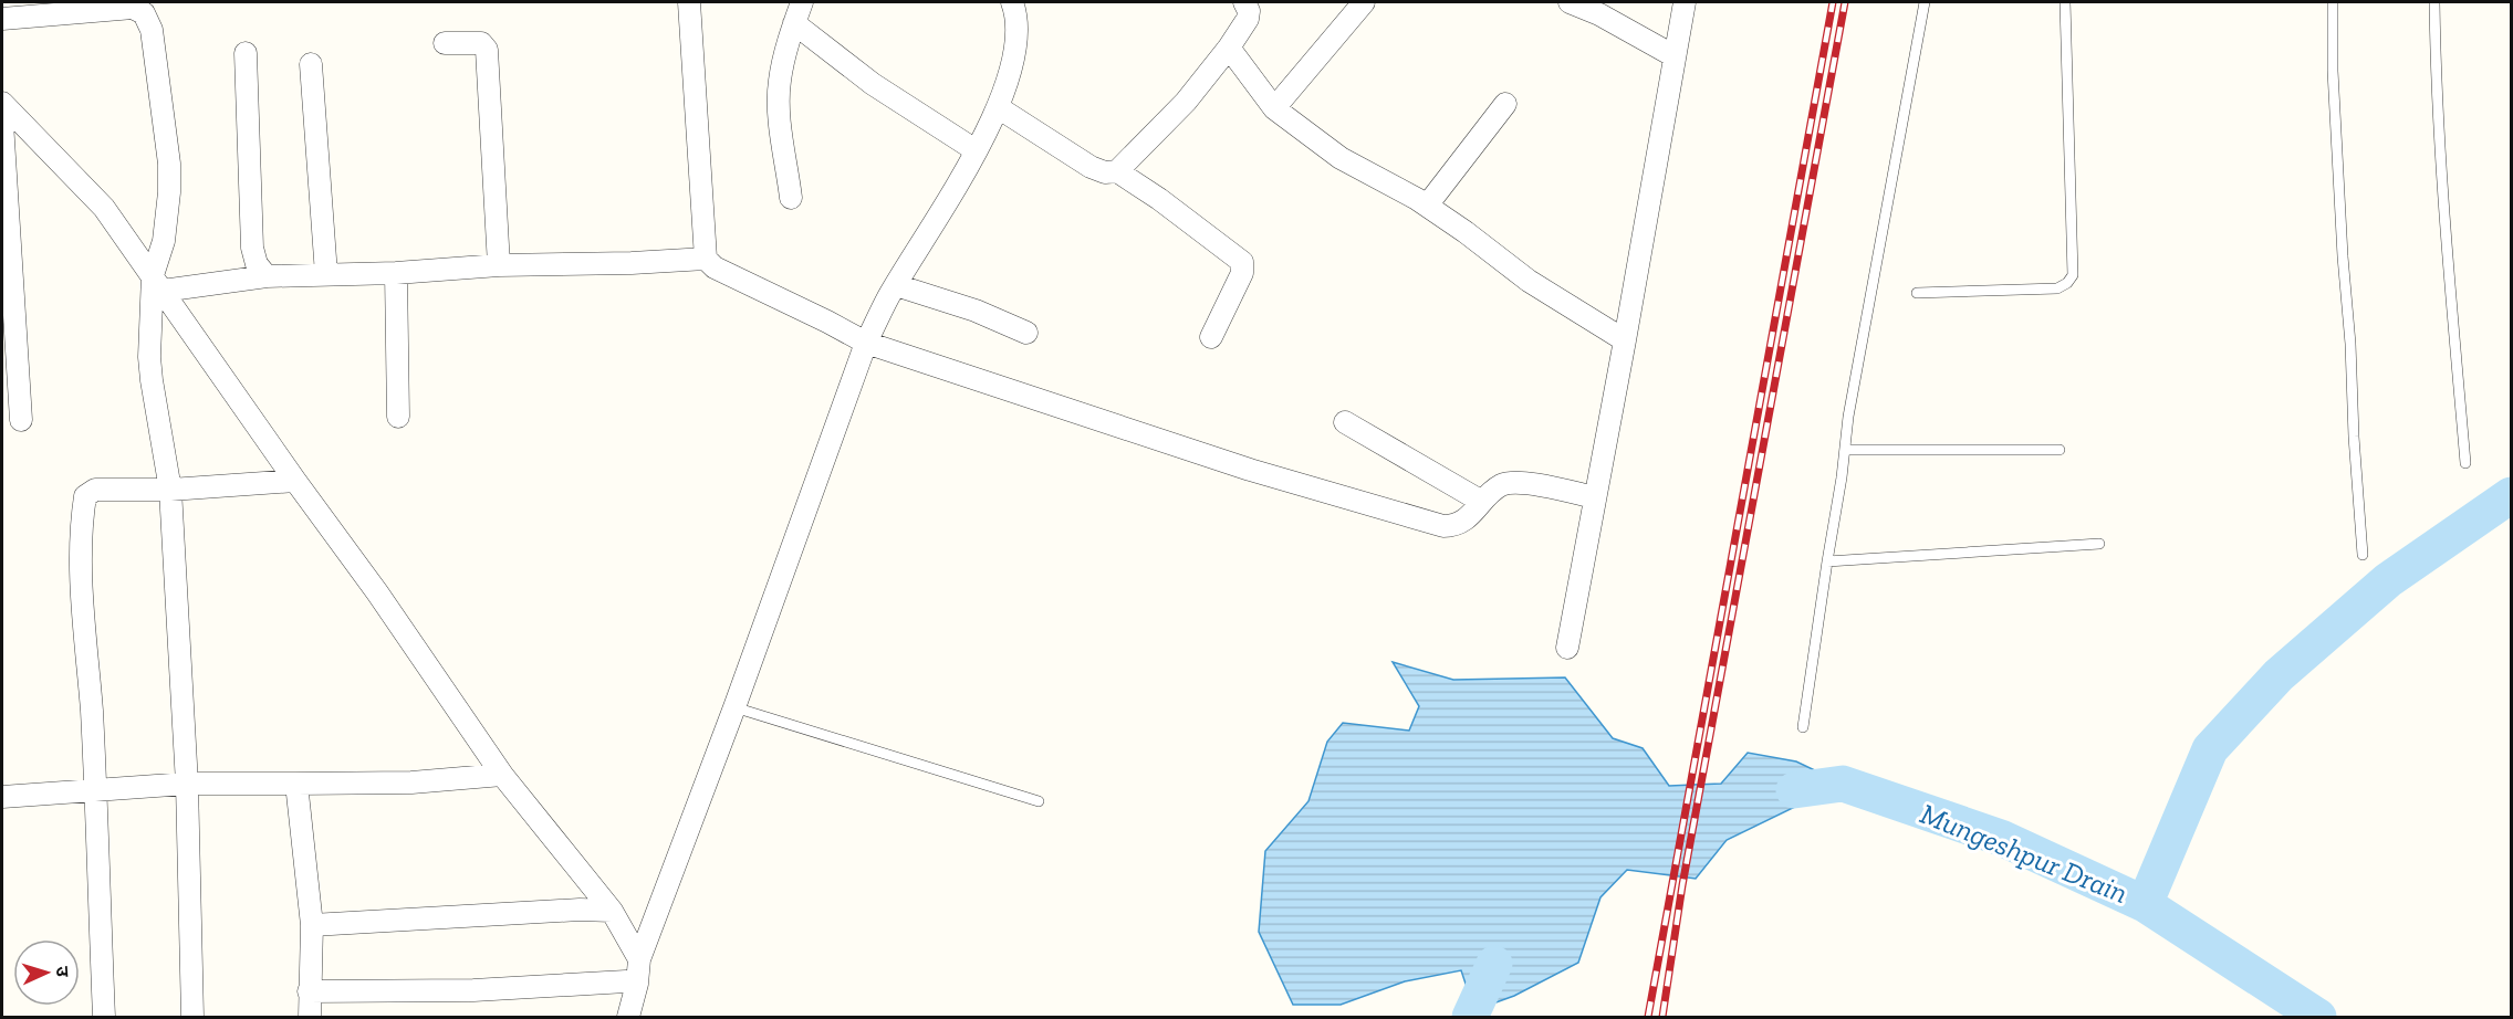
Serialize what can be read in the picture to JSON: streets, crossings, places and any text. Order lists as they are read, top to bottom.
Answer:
{
  "water": ["Mungeshpur Drain"],
  "north": "right"
}
